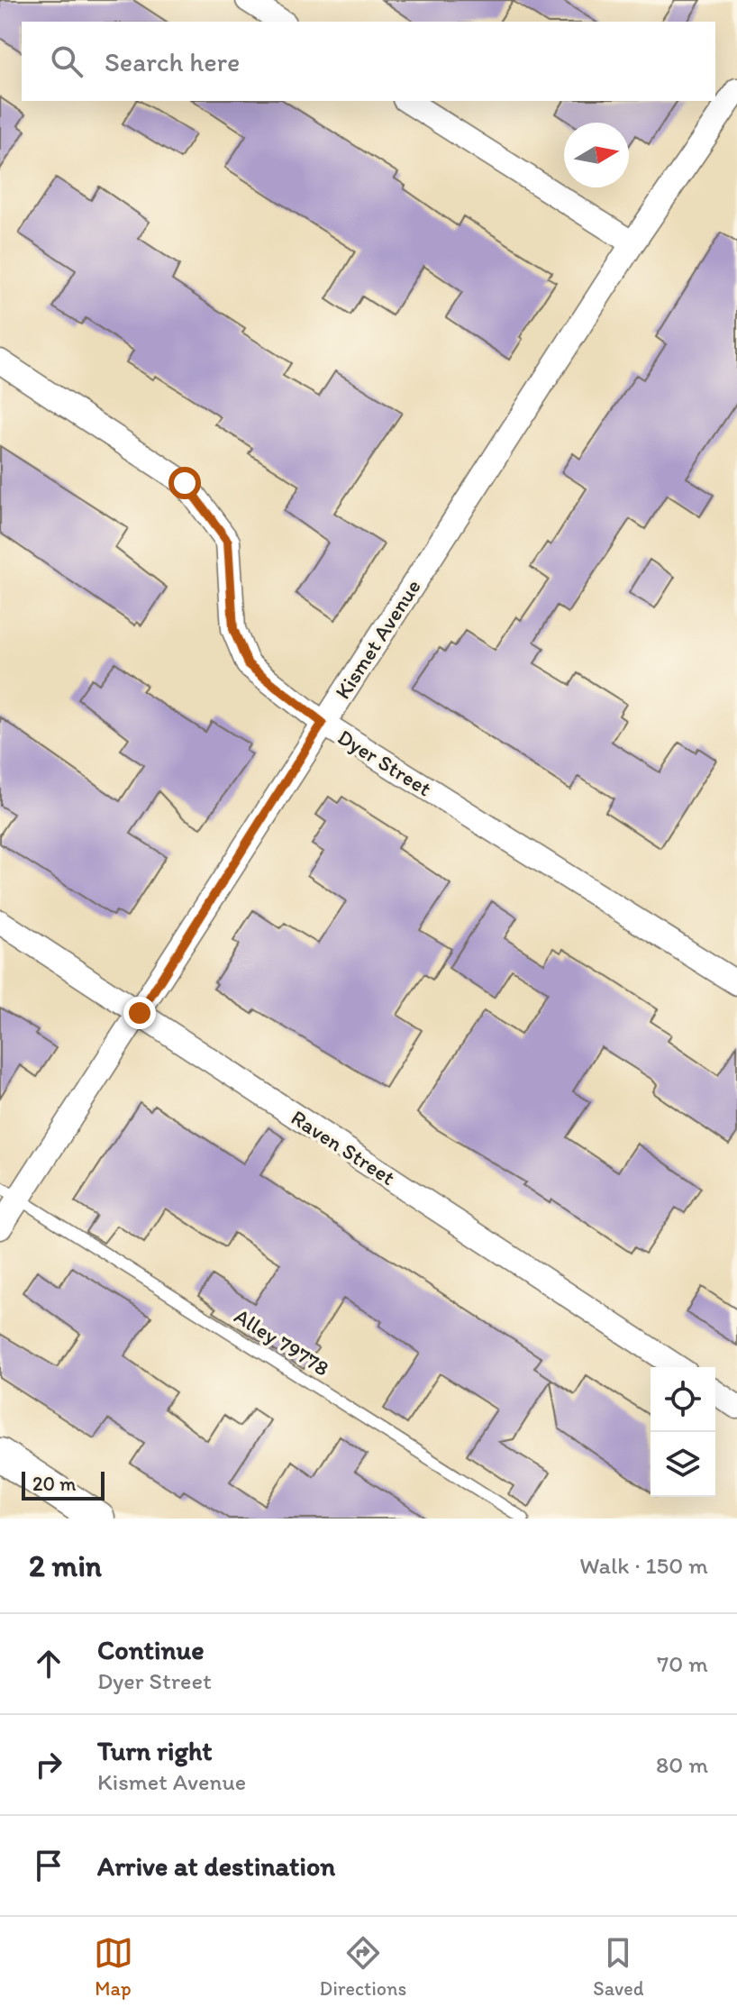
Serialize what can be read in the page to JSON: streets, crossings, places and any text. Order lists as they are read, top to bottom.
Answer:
{
  "streets": {
    "street": ["Kismet Avenue", "Dyer Street", "Raven Street"],
    "lane": ["Alley 79778"]
  },
  "crossings": [
    ["Kismet Avenue", "Dyer Street"],
    ["Kismet Avenue", "Raven Street"],
    ["Kismet Avenue", "Alley 79778"]
  ],
  "scale_bar": "20 m",
  "north": "right",
  "page": {
    "search": "Search here",
    "scale": "20 m",
    "heading": ["2 min", "Walk · 150 m"],
    "list": [
      ["Continue", "Dyer Street", "70 m"],
      ["Turn right", "Kismet Avenue", "80 m"],
      "Arrive at destination"
    ],
    "nav": ["Map", "Directions", "Saved"]
  }
}
